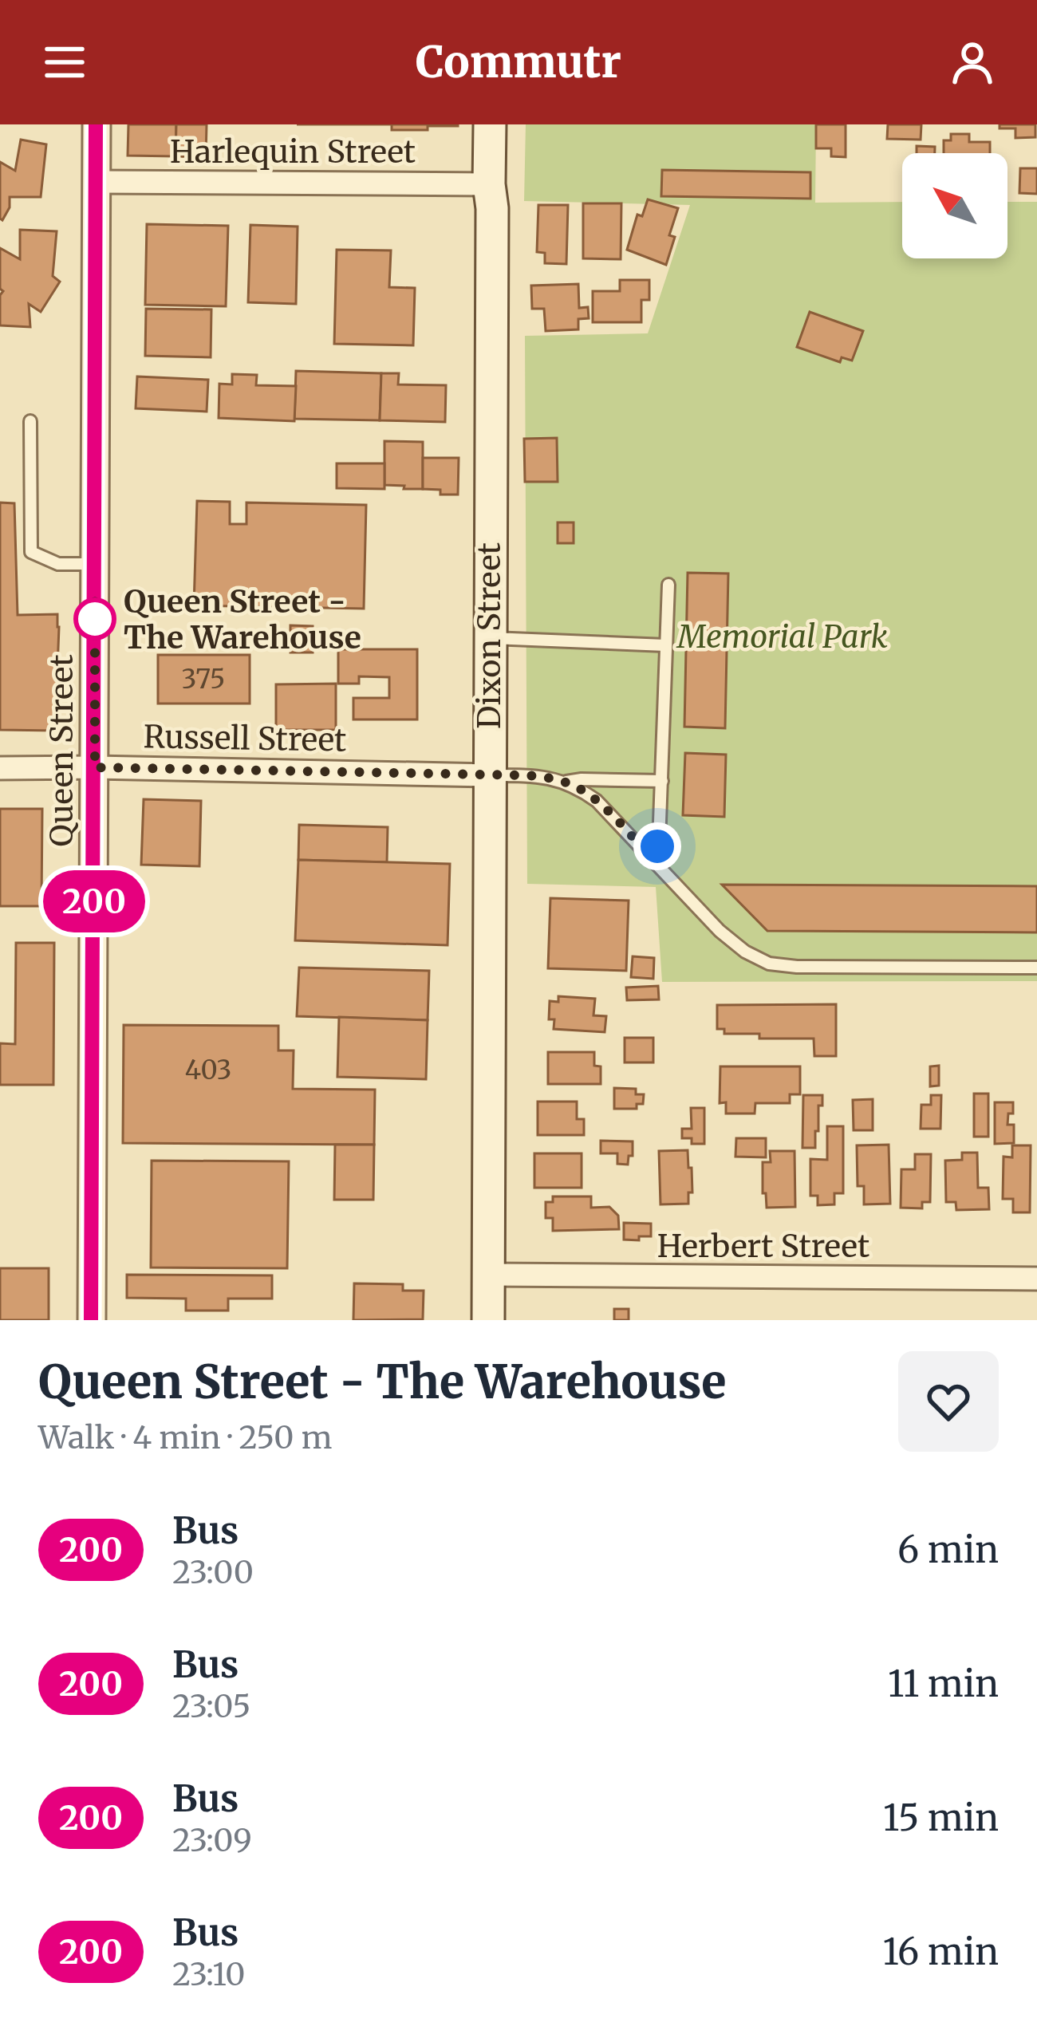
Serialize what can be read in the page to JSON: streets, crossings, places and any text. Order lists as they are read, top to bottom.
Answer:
{
  "streets": {
    "main road": ["Dixon Street"],
    "street": [
      "Harlequin Street",
      "Russell Street",
      "Queen Street",
      "Herbert Street"
    ]
  },
  "crossings": [
    ["Harlequin Street", "Dixon Street"],
    ["Harlequin Street", "Queen Street"],
    ["Dixon Street", "Russell Street"],
    ["Dixon Street", "Herbert Street"],
    ["Russell Street", "Queen Street"]
  ],
  "parks": ["Memorial Park"],
  "places": ["Queen Street - The Warehouse"],
  "lines": ["bus line 200"],
  "house_numbers": ["375", "403"],
  "north": "top left",
  "page": {
    "header": "Commutr",
    "on_map": "200",
    "heading": ["Queen Street - The Warehouse", "Walk · 4 min · 250 m"],
    "list": [
      {
        "mark": "200",
        "name": "Bus",
        "note": "23:00",
        "value": "6 min"
      },
      {
        "mark": "200",
        "name": "Bus",
        "note": "23:05",
        "value": "11 min"
      },
      {
        "mark": "200",
        "name": "Bus",
        "note": "23:09",
        "value": "15 min"
      },
      {
        "mark": "200",
        "name": "Bus",
        "note": "23:10",
        "value": "16 min"
      }
    ]
  }
}
